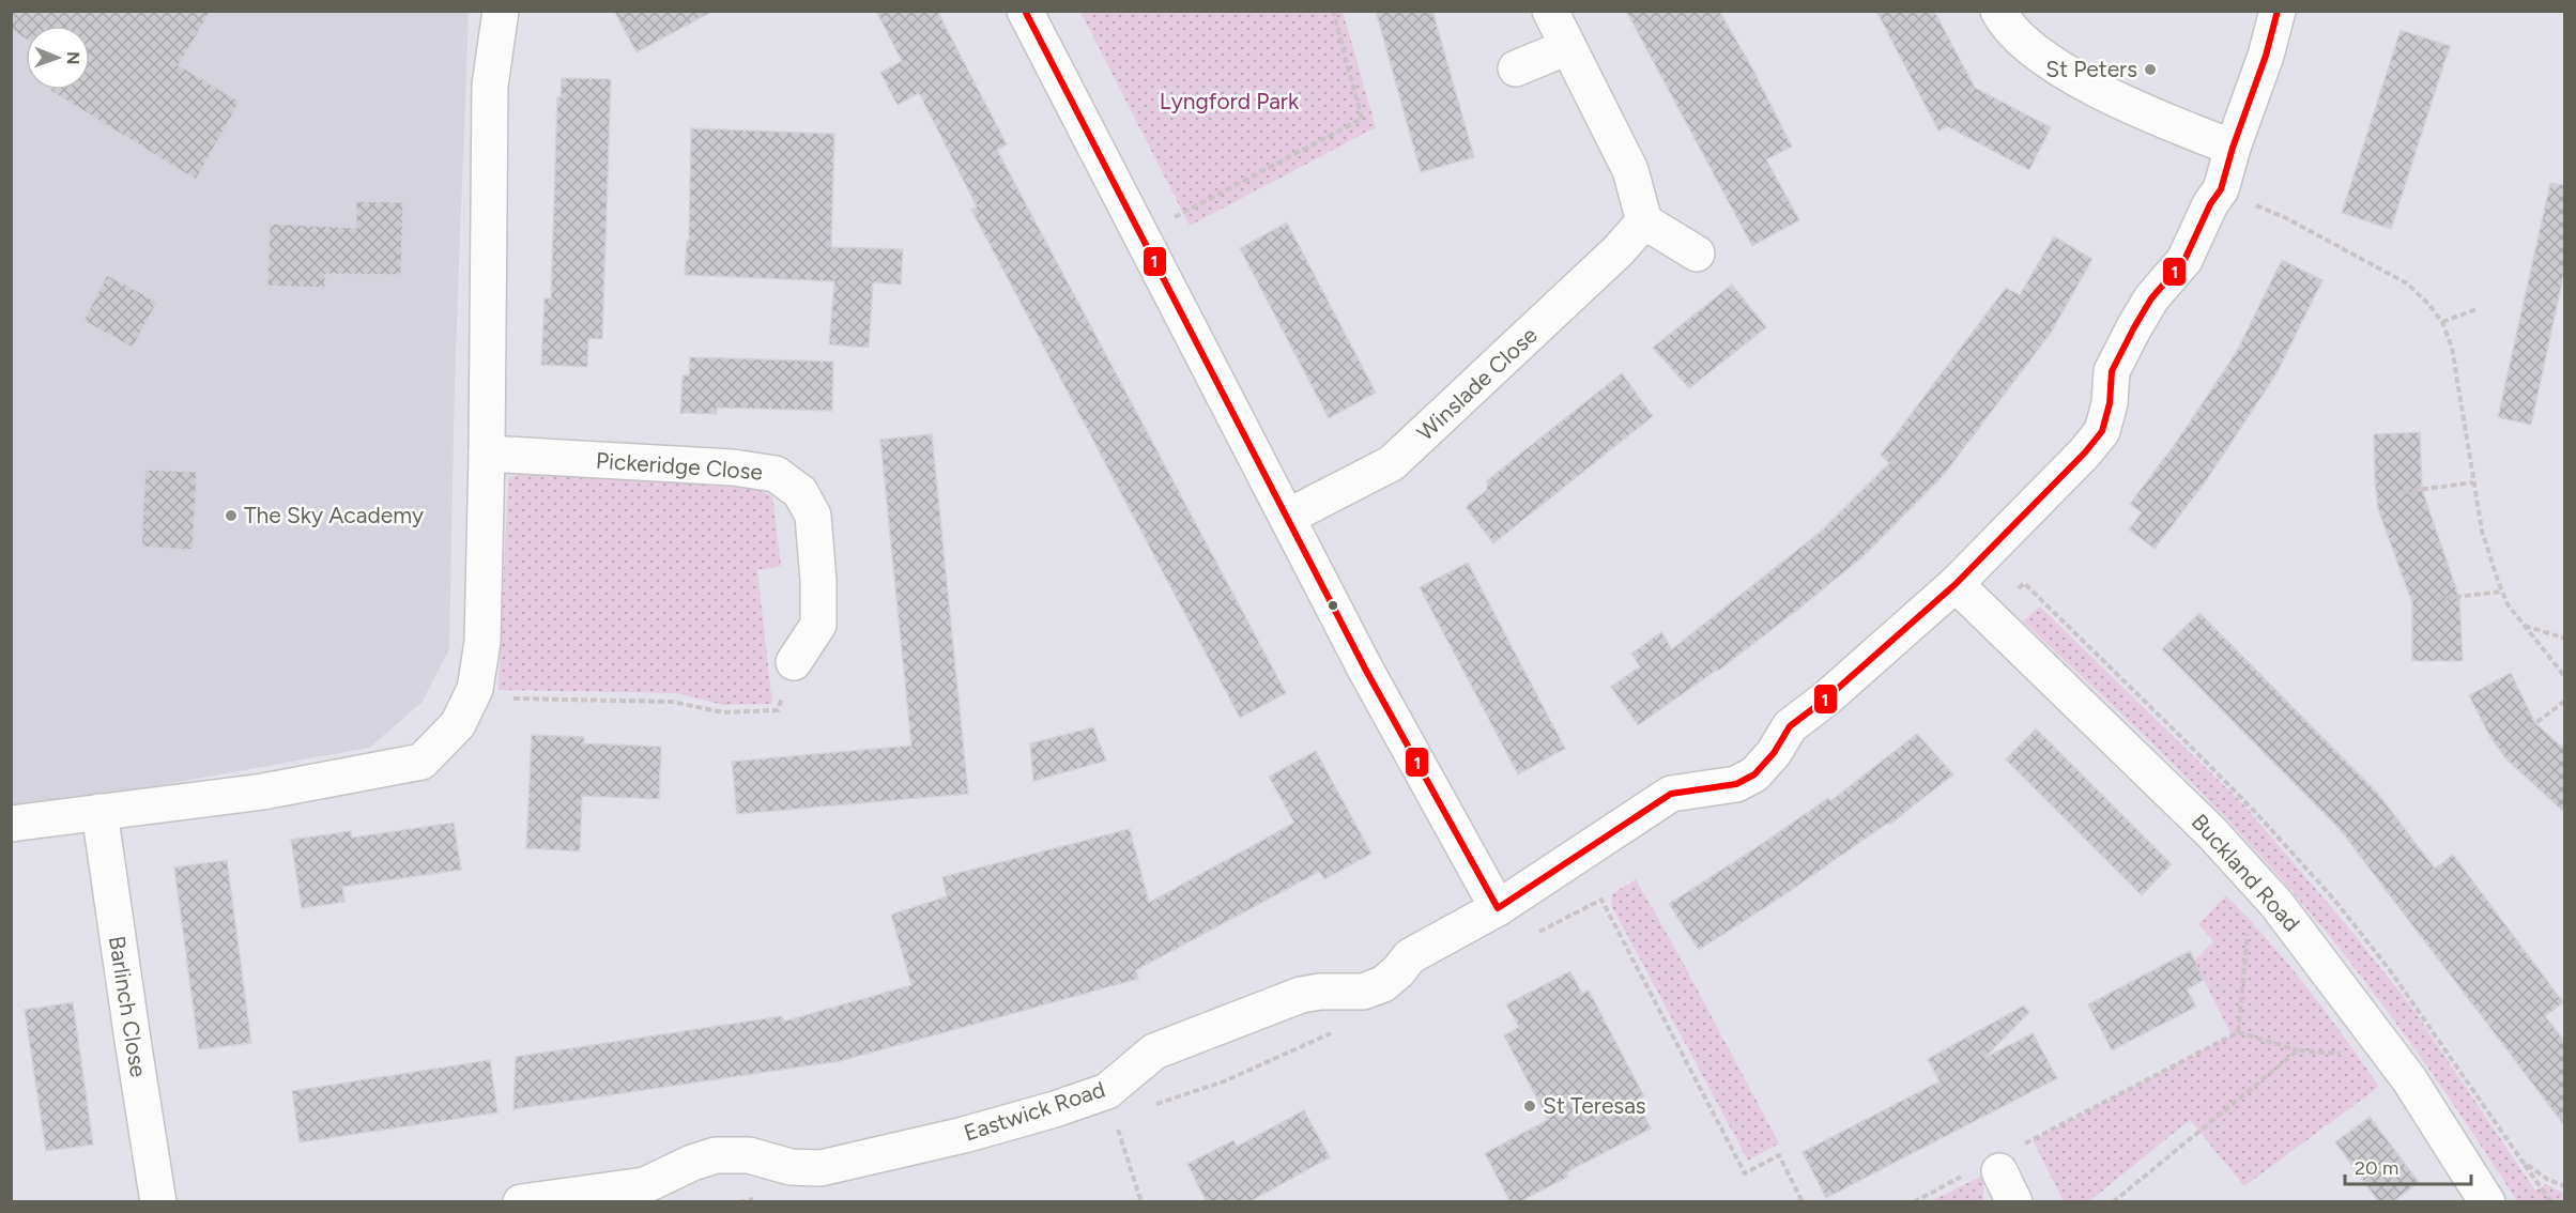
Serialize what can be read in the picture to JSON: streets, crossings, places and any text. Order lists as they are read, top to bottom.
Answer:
{
  "streets": {
    "street": [
      "Winslade Close",
      "Pickeridge Close",
      "Buckland Road",
      "Barlinch Close",
      "Eastwick Road"
    ]
  },
  "crossings": [
    ["Buckland Road", "Eastwick Road"]
  ],
  "parks": ["Lyngford Park"],
  "places": ["St Peters", "The Sky Academy", "St Teresas"],
  "lines": ["transit line 1"],
  "scale_bar": "20 m",
  "north": "right"
}
